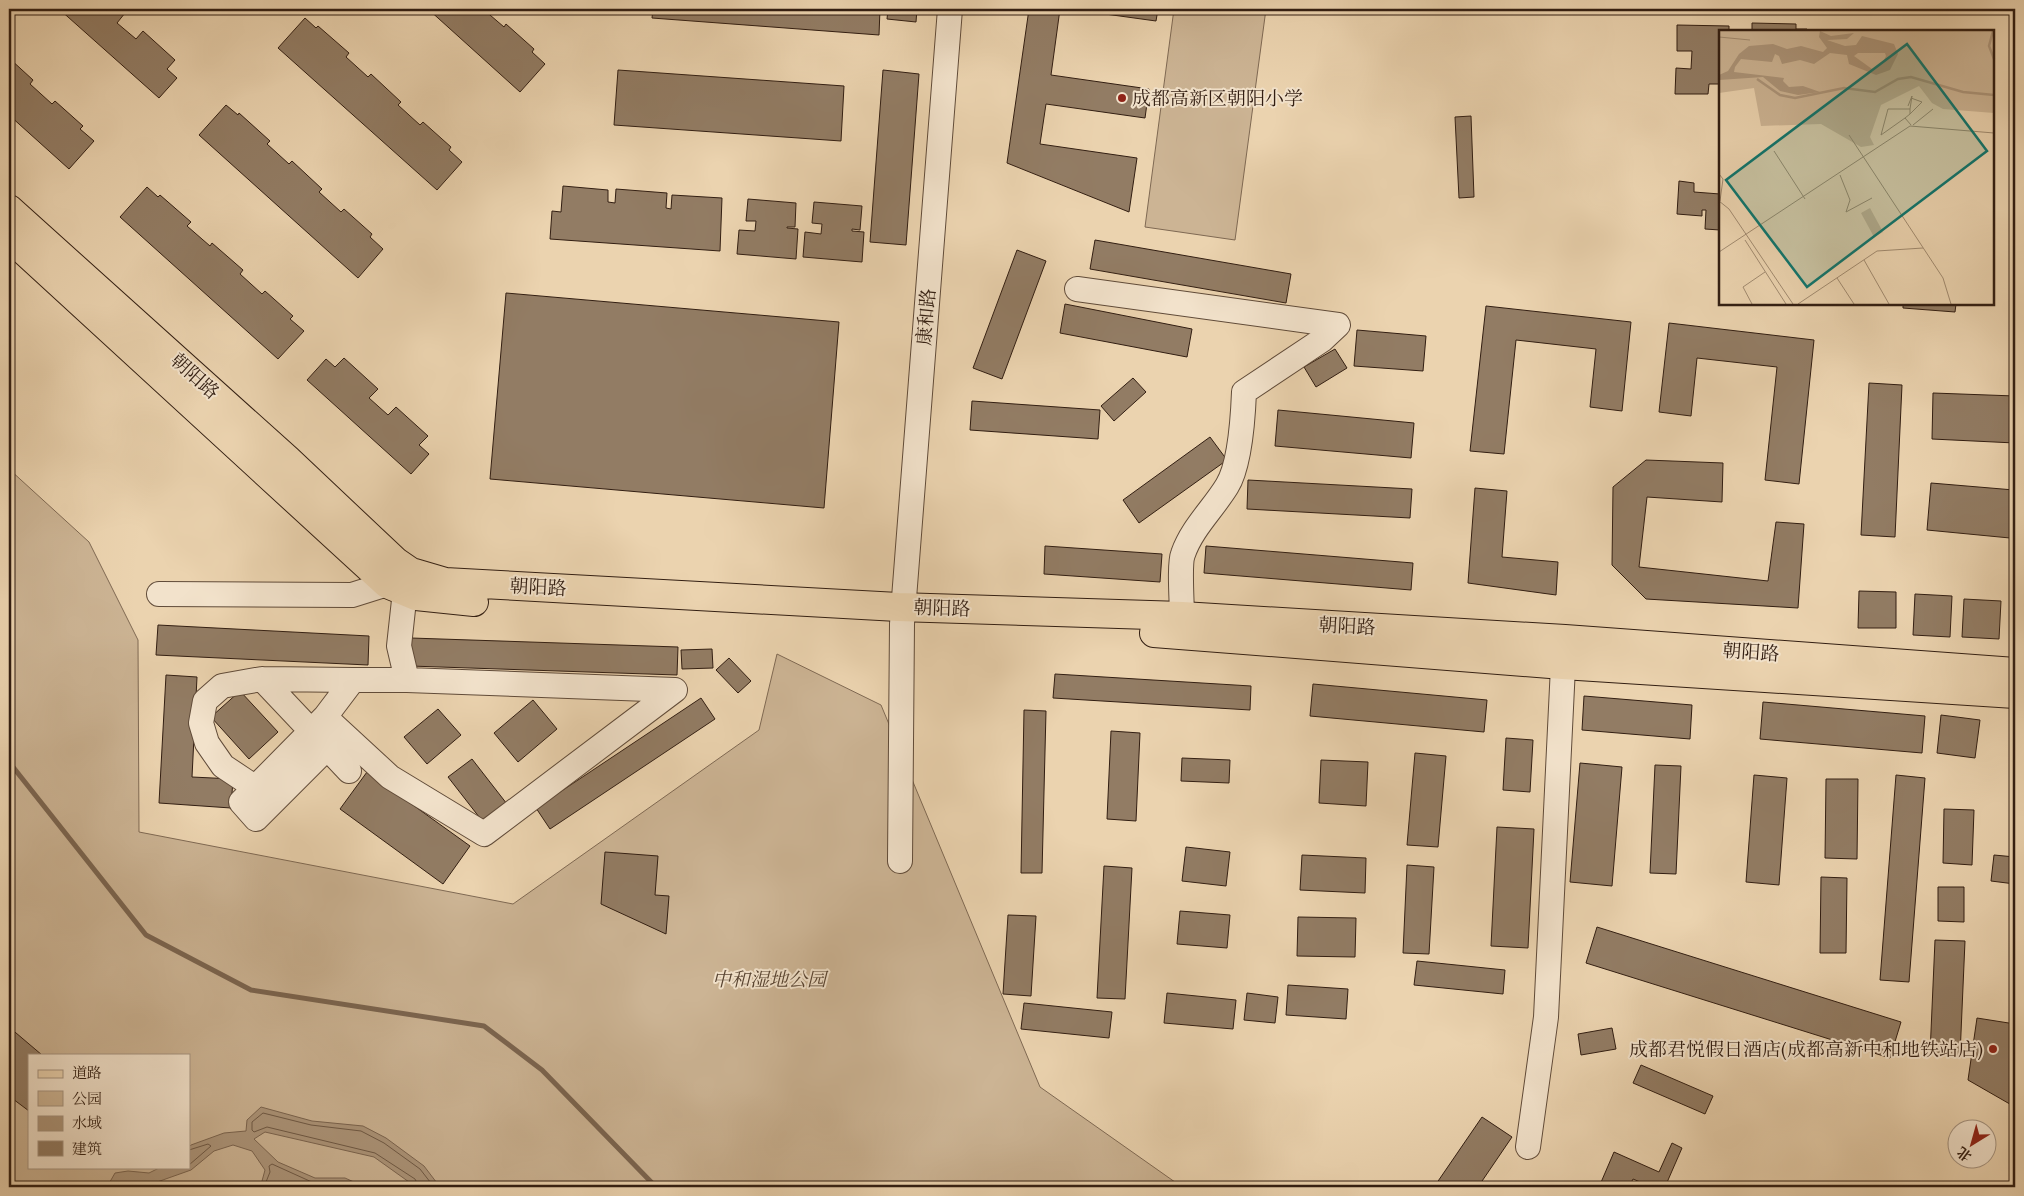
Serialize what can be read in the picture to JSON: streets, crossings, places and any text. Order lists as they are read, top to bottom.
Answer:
{
  "streets": {
    "main road": ["朝阳路"],
    "street": ["康和路"]
  },
  "crossings": [
    ["康和路", "朝阳路"]
  ],
  "parks": ["中和湿地公园"],
  "places": ["成都高新区朝阳小学", "成都君悦假日酒店(成都高新中和地铁站店)"],
  "legend": [
    "道路",
    "公园",
    "水域",
    "建筑"
  ],
  "north": "bottom left"
}
